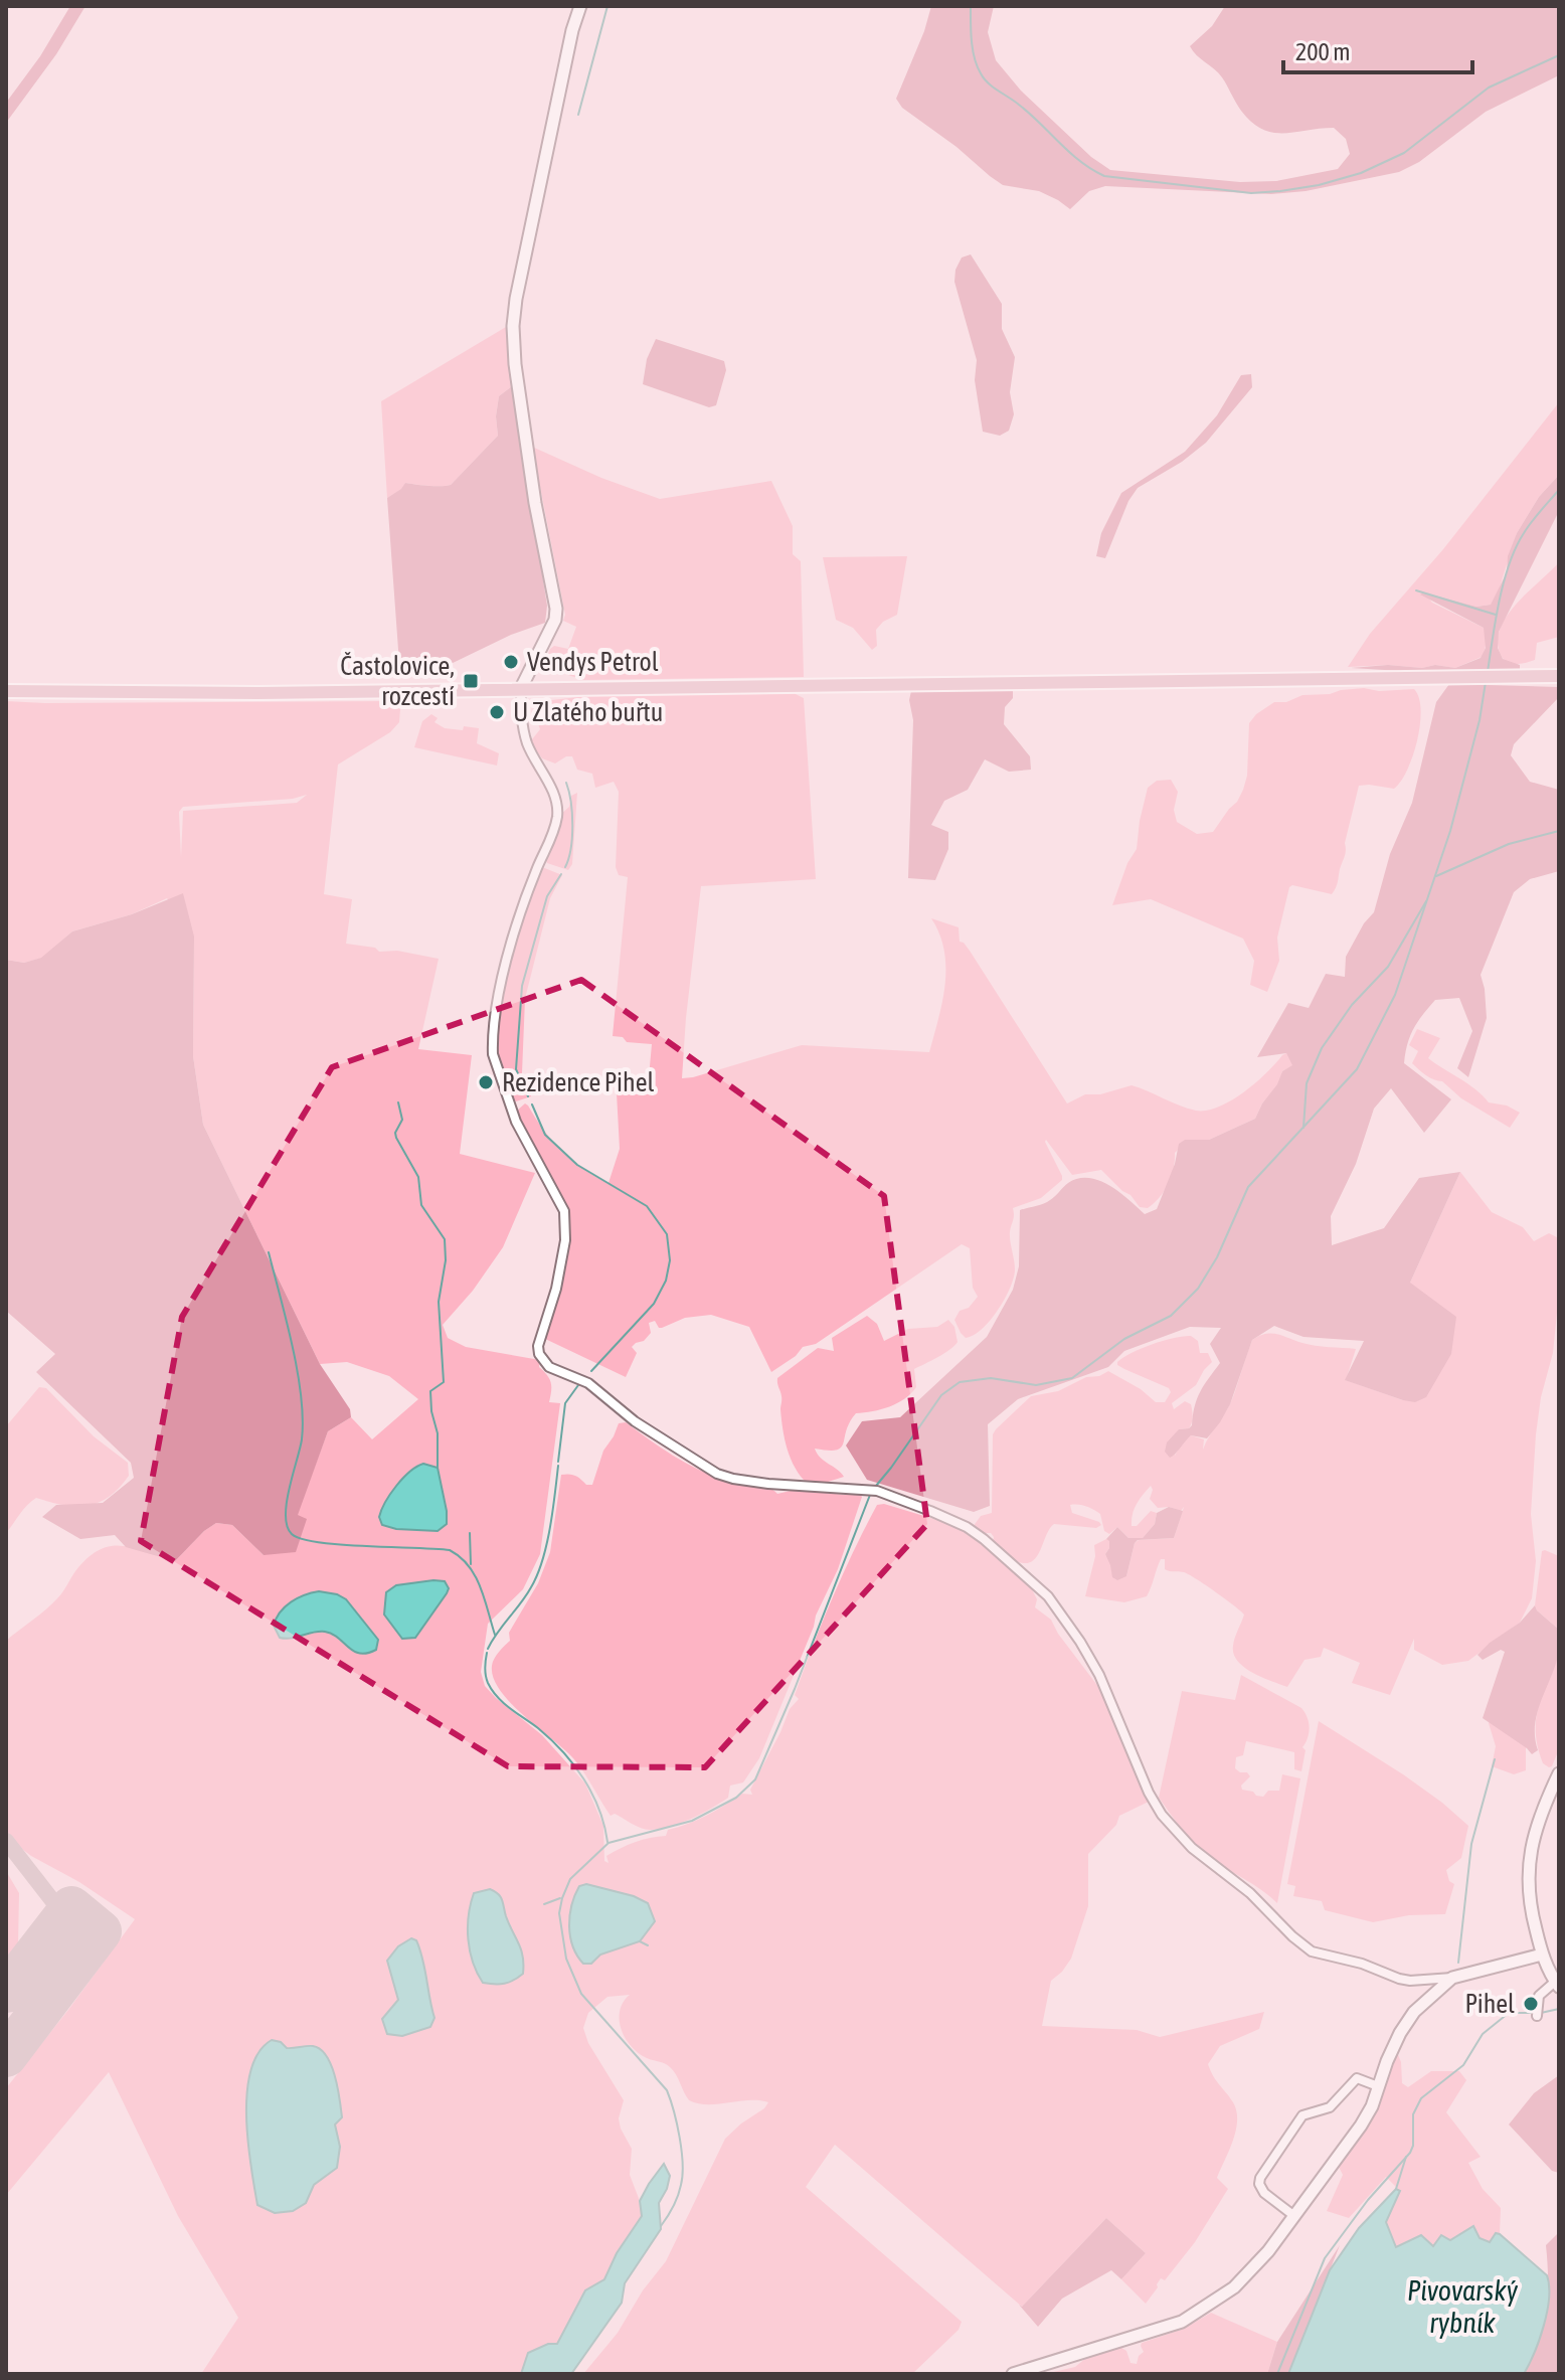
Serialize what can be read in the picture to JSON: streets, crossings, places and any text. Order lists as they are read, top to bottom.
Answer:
{
  "water": ["Pivovarský rybník"],
  "places": {
    "other": [
      "Vendys Petrol",
      "U Zlatého buřtu",
      "Rezidence Pihel",
      "Pihel"
    ],
    "transit": ["Častolovice, rozcestí"]
  },
  "scale_bar": "200 m"
}
